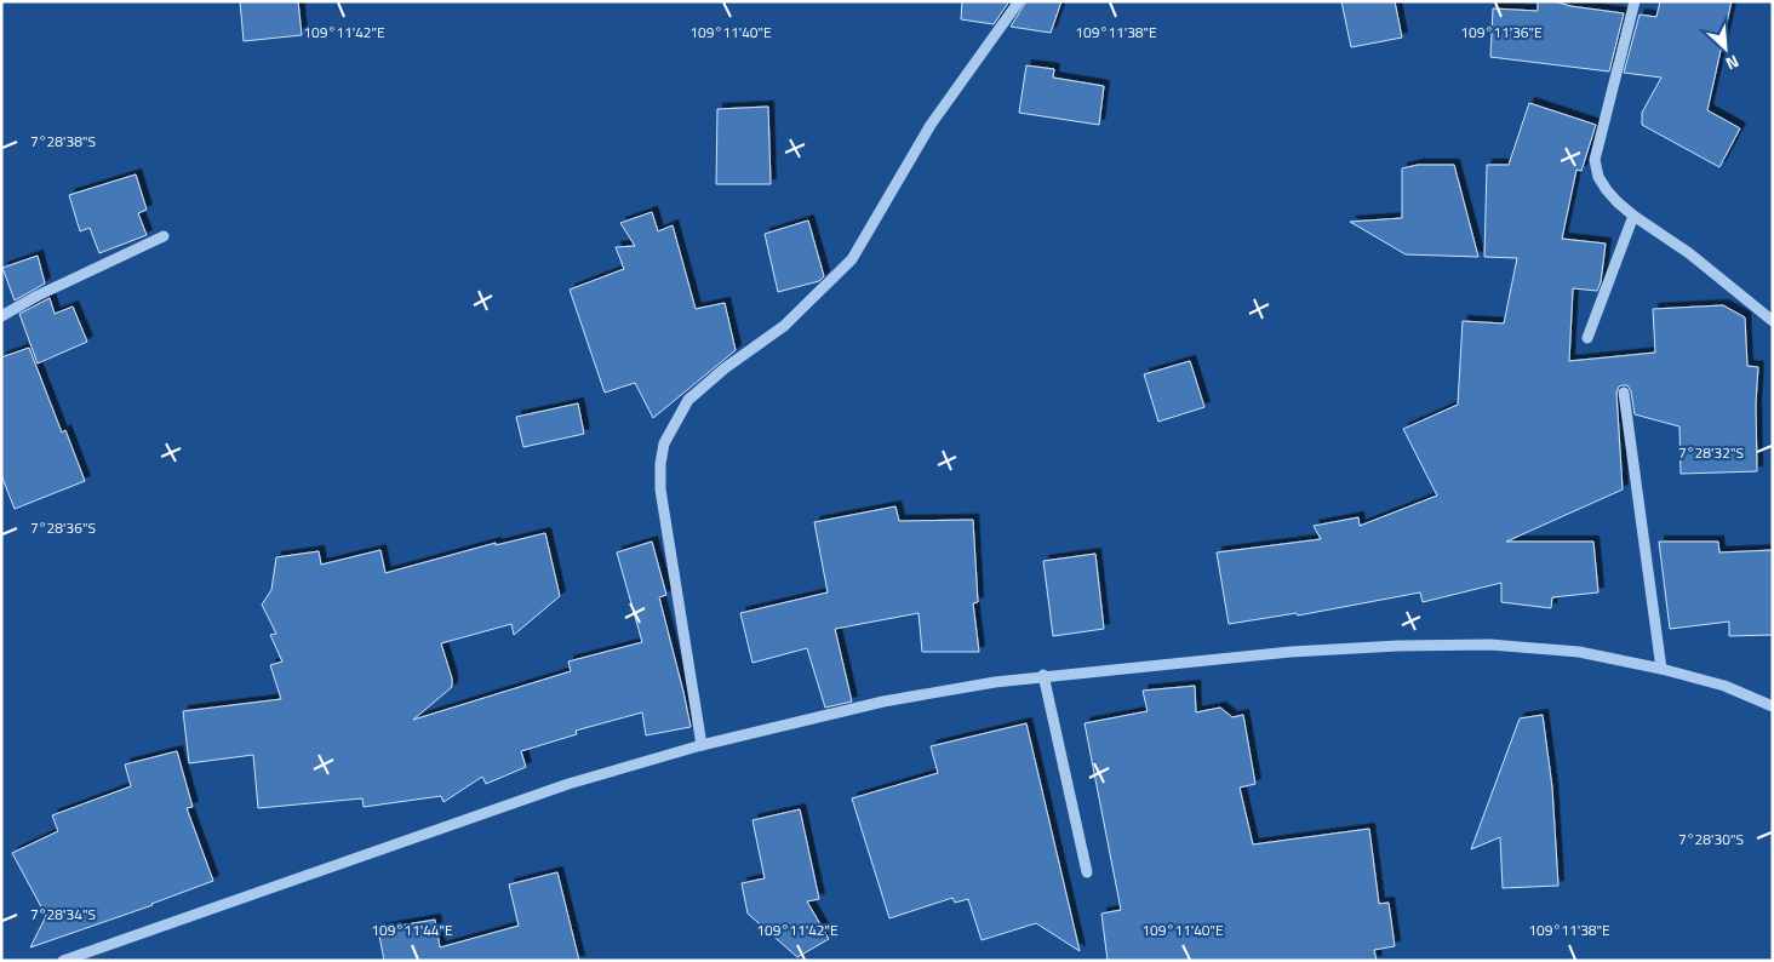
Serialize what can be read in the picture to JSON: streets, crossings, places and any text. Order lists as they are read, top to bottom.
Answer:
{
  "north": "bottom right",
  "coordinates": [
    "109°11'42\"E",
    "109°11'40\"E",
    "109°11'38\"E",
    "109°11'36\"E",
    "7°28'38\"S",
    "7°28'32\"S",
    "7°28'36\"S",
    "7°28'30\"S",
    "7°28'34\"S",
    "109°11'44\"E"
  ]
}
